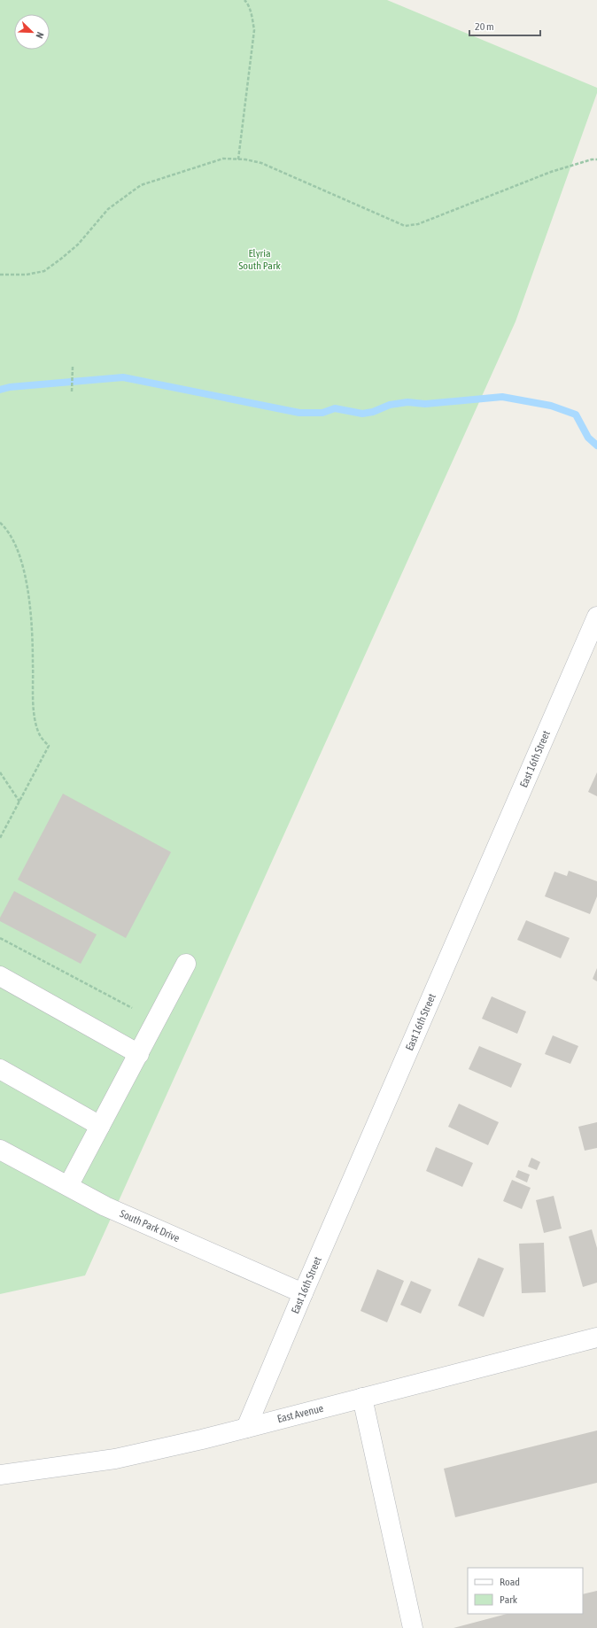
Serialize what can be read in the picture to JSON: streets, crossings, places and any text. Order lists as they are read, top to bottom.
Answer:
{
  "streets": {
    "street": ["East 16th Street", "South Park Drive", "East Avenue"]
  },
  "crossings": [
    ["East 16th Street", "South Park Drive"],
    ["East 16th Street", "East Avenue"]
  ],
  "parks": ["Elyria South Park"],
  "legend": ["Road", "Park"],
  "scale_bar": "20 m",
  "north": "bottom right"
}
